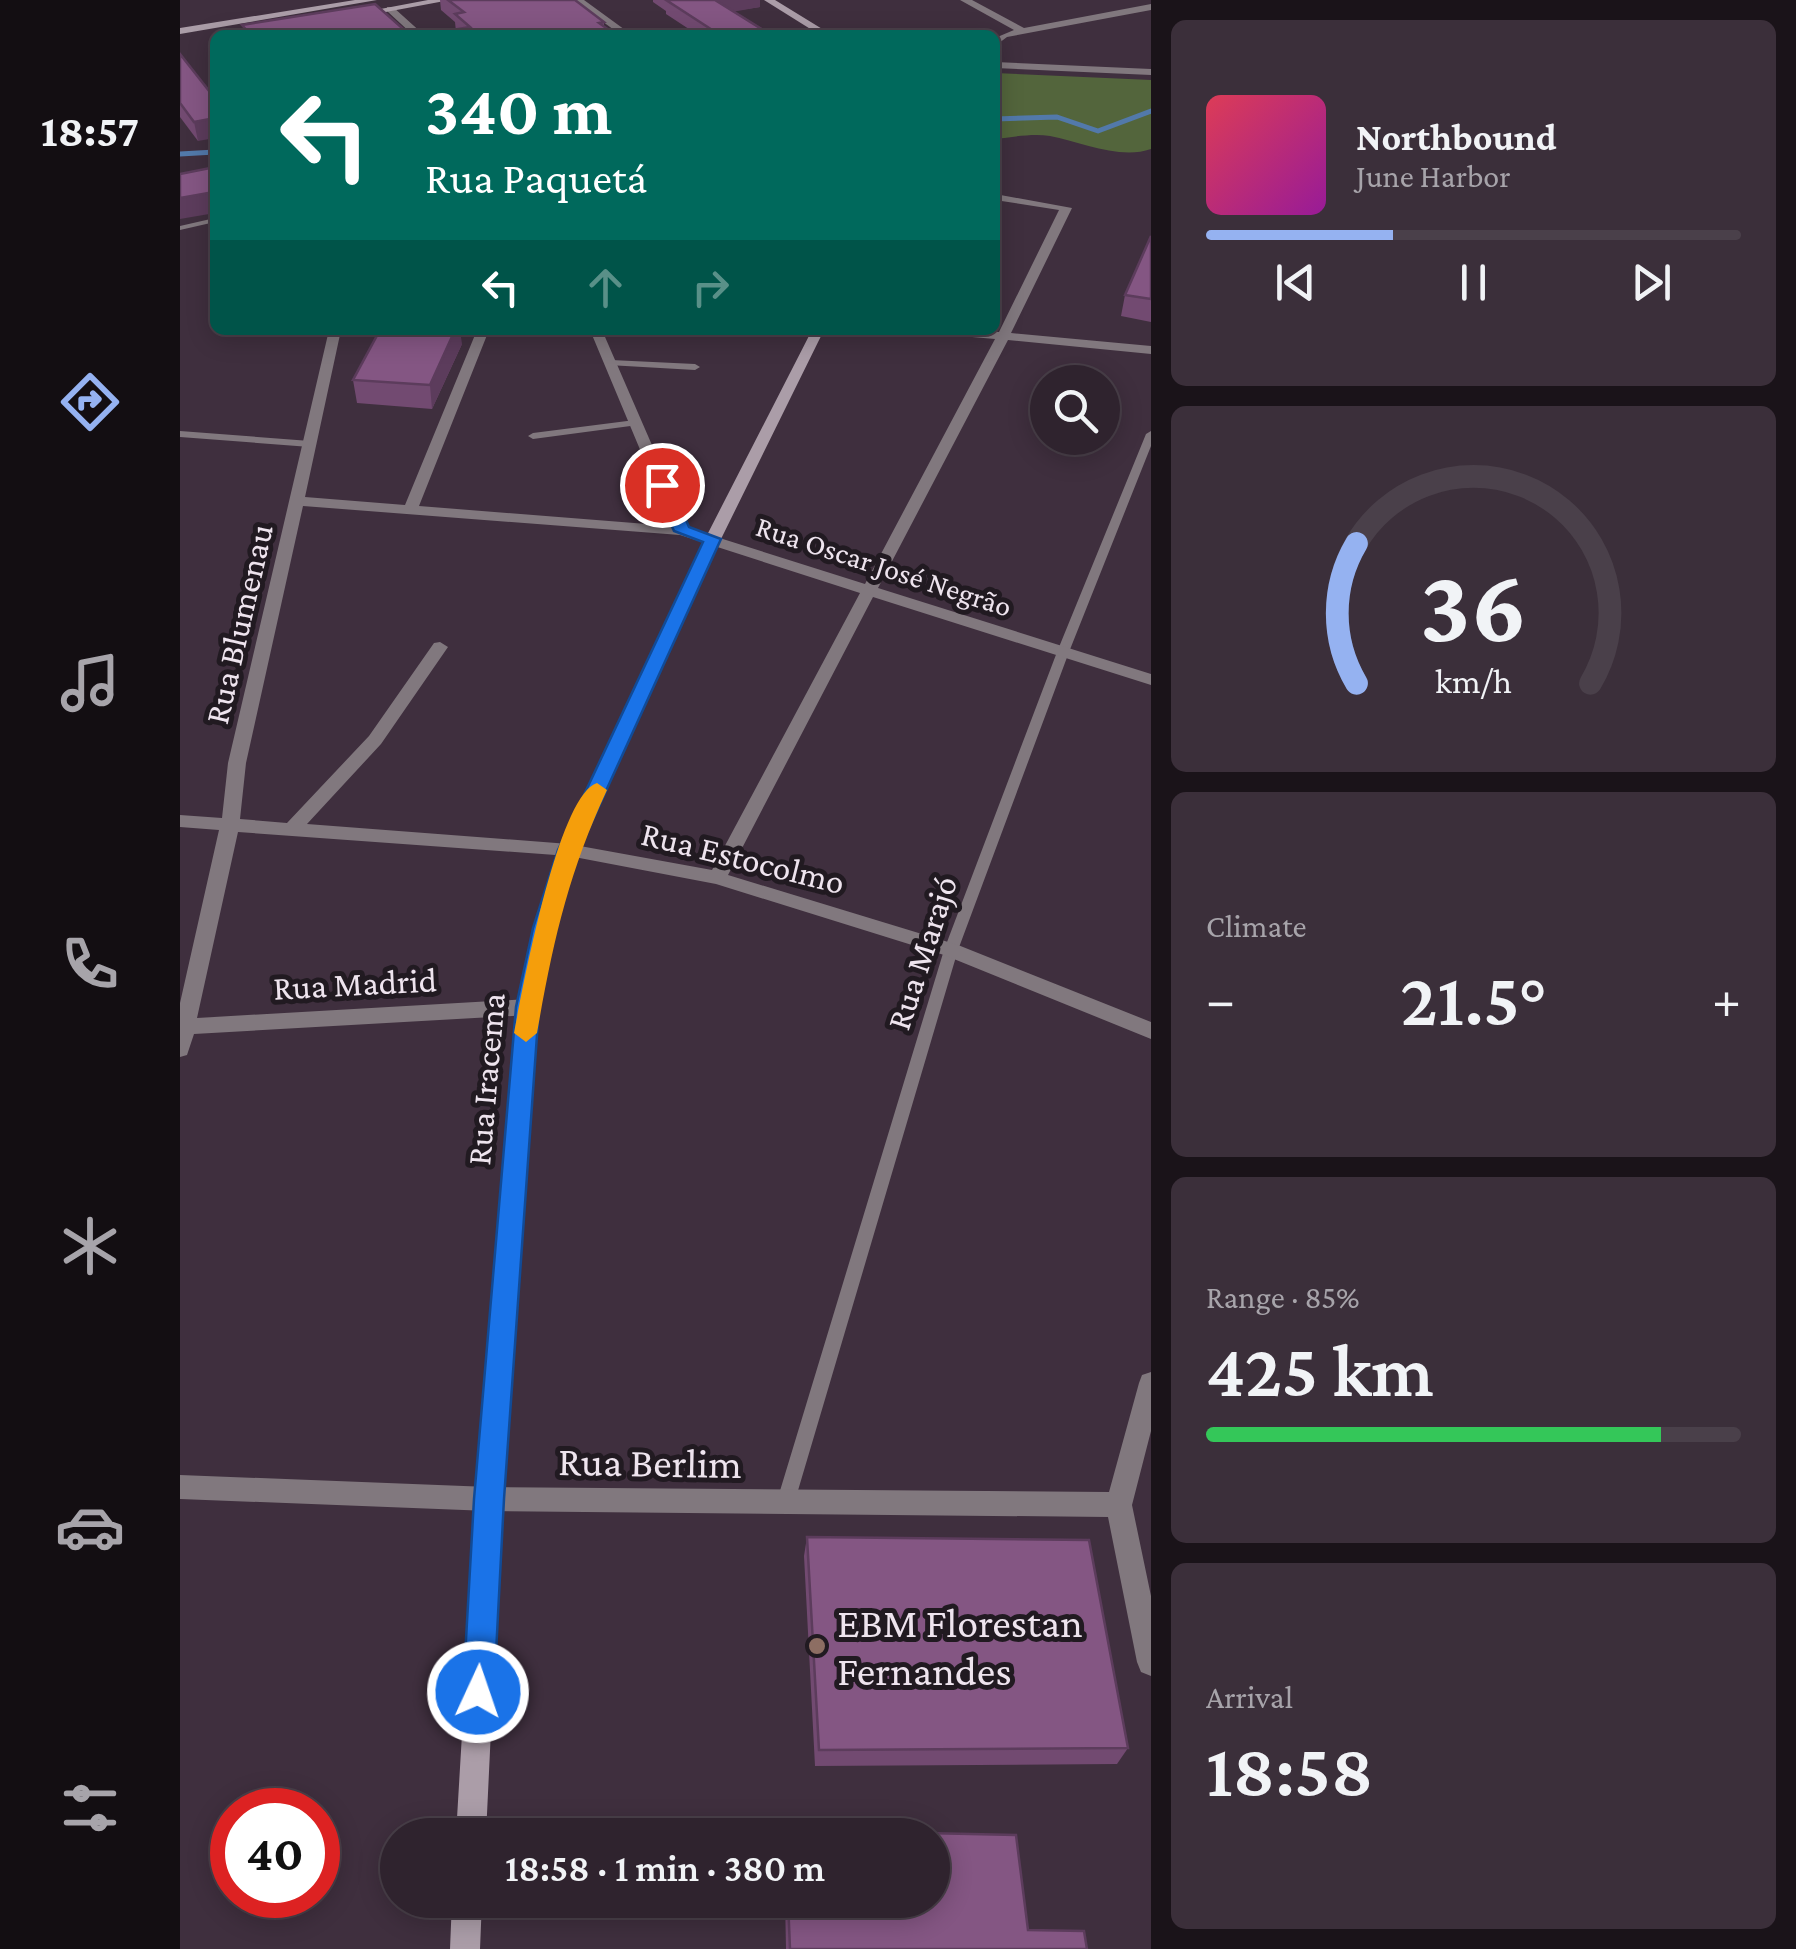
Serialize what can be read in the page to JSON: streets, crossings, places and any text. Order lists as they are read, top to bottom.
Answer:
{
  "streets": {
    "street": [
      "Rua Oscar José Negrão",
      "Rua Blumenau",
      "Rua Estocolmo",
      "Rua Madrid",
      "Rua Iracema",
      "Rua Berlim"
    ],
    "lane": ["Rua Marajó"]
  },
  "crossings": [
    ["Rua Oscar José Negrão", "Rua Blumenau"],
    ["Rua Oscar José Negrão", "Rua Marajó"],
    ["Rua Oscar José Negrão", "Rua Iracema"],
    ["Rua Blumenau", "Rua Estocolmo"],
    ["Rua Blumenau", "Rua Madrid"],
    ["Rua Estocolmo", "Rua Marajó"],
    ["Rua Estocolmo", "Rua Iracema"],
    ["Rua Marajó", "Rua Berlim"],
    ["Rua Madrid", "Rua Iracema"],
    ["Rua Iracema", "Rua Berlim"]
  ],
  "places": ["EBM Florestan Fernandes"],
  "page": {
    "tabs": "18:57",
    "turn": ["340 m", "Rua Paquetá"],
    "song": ["Northbound", "June Harbor"],
    "tile": [
      "Climate",
      ["Range · 85%", "425 km"],
      ["Arrival", "18:58"]
    ],
    "heat": ["−", "21.5°", "+"],
    "limit": "40",
    "trip": "18:58 · 1 min · 380 m",
    "gauge": ["36", "km/h"]
  }
}
